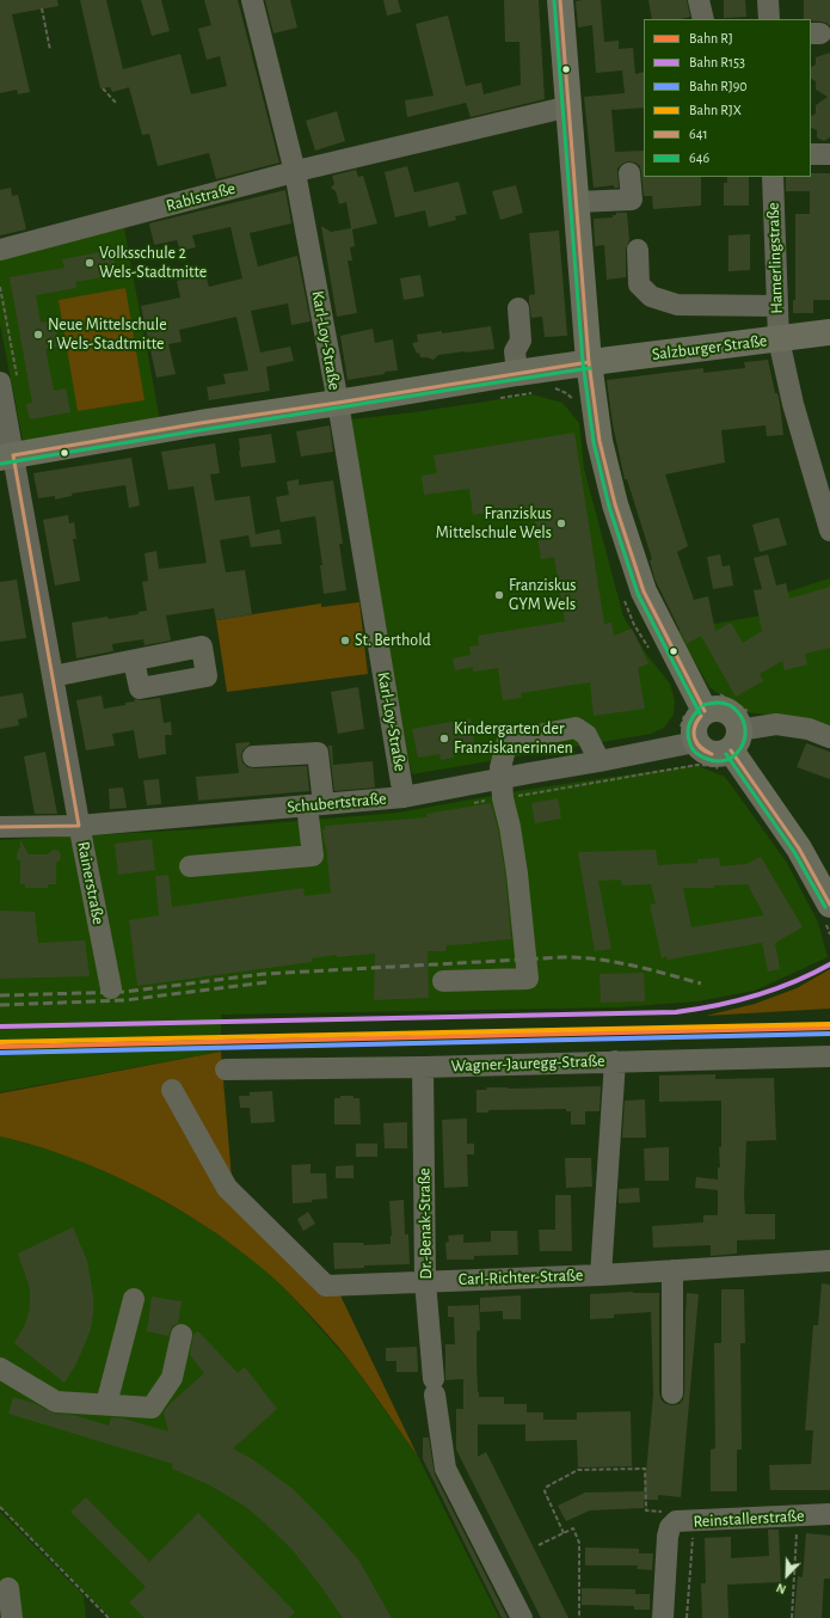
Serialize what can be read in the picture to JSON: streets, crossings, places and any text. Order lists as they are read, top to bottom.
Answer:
{
  "streets": {
    "main road": ["Salzburger Straße"],
    "street": [
      "Rablstraße",
      "Hamerlingstraße",
      "Karl-Loy-Straße",
      "Schubertstraße",
      "Rainerstraße",
      "Wagner-Jauregg-Straße",
      "Dr.-Benak-Straße",
      "Carl-Richter-Straße",
      "Reinstallerstraße"
    ]
  },
  "crossings": [
    ["Rablstraße", "Karl-Loy-Straße"],
    ["Hamerlingstraße", "Salzburger Straße"],
    ["Karl-Loy-Straße", "Salzburger Straße"],
    ["Karl-Loy-Straße", "Schubertstraße"],
    ["Salzburger Straße", "Rainerstraße"],
    ["Schubertstraße", "Rainerstraße"],
    ["Wagner-Jauregg-Straße", "Dr.-Benak-Straße"],
    ["Wagner-Jauregg-Straße", "Carl-Richter-Straße"],
    ["Dr.-Benak-Straße", "Carl-Richter-Straße"]
  ],
  "places": [
    "Volksschule 2 Wels-Stadtmitte",
    "Neue Mittelschule 1 Wels-Stadtmitte",
    "Franziskus Mittelschule Wels",
    "Franziskus GYM Wels",
    "St. Berthold",
    "Kindergarten der Franziskanerinnen"
  ],
  "lines": [
    "transit line 641",
    "transit line 646",
    "rail line R153",
    "rail line RJX",
    "rail line RJ",
    "rail line RJ90"
  ],
  "legend": [
    "Bahn RJ",
    "Bahn R153",
    "Bahn RJ90",
    "Bahn RJX",
    "641",
    "646"
  ],
  "north": "bottom left"
}
